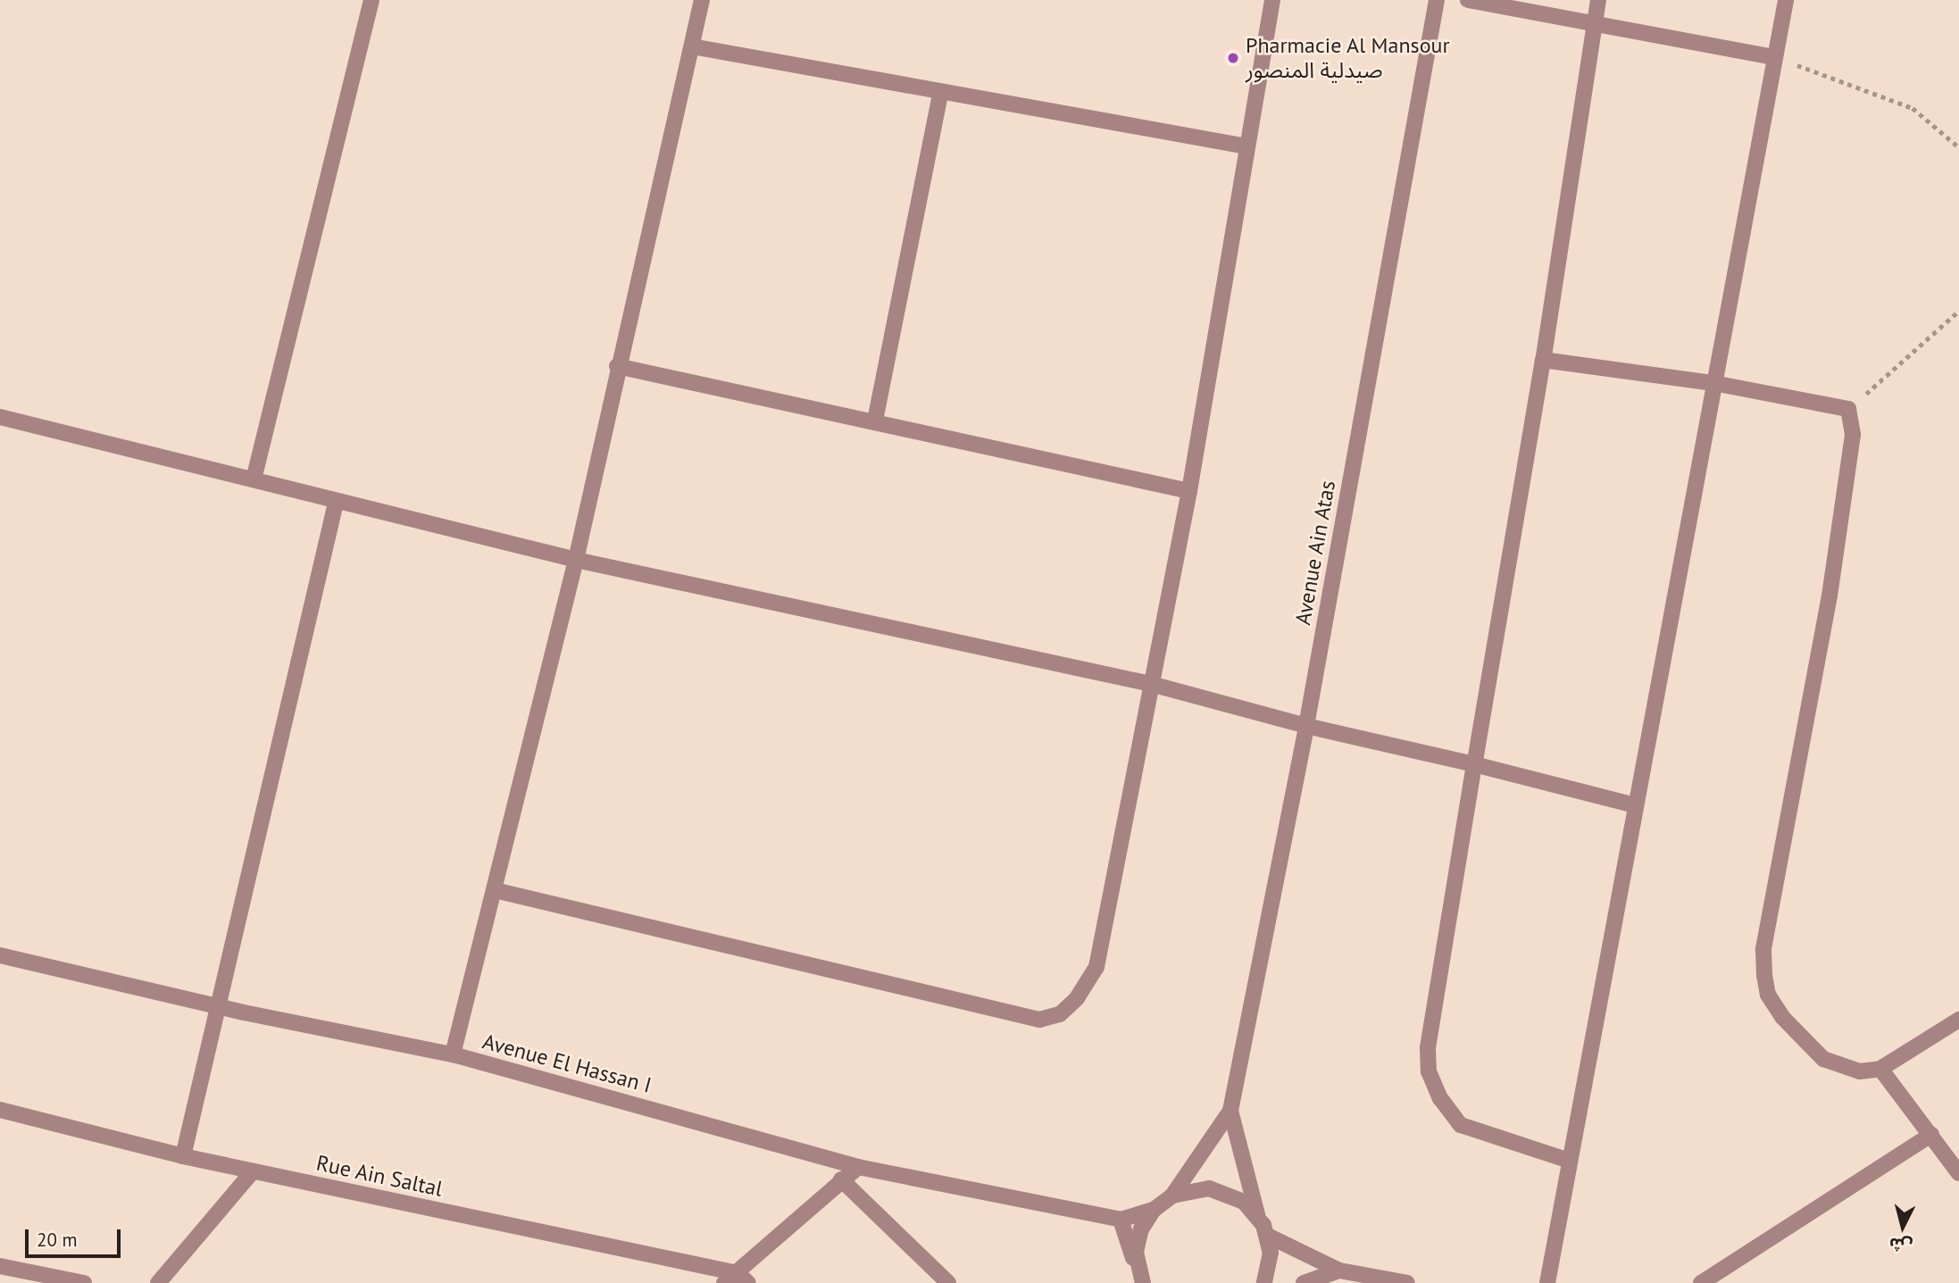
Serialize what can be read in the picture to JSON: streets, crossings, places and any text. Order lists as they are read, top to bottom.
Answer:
{
  "streets": {
    "street": ["Avenue Ain Atas", "Avenue El Hassan I", "Rue Ain Saltal"]
  },
  "places": ["Pharmacie Al Mansour صيدلية المنصور"],
  "scale_bar": "20 m",
  "north": "bottom"
}
